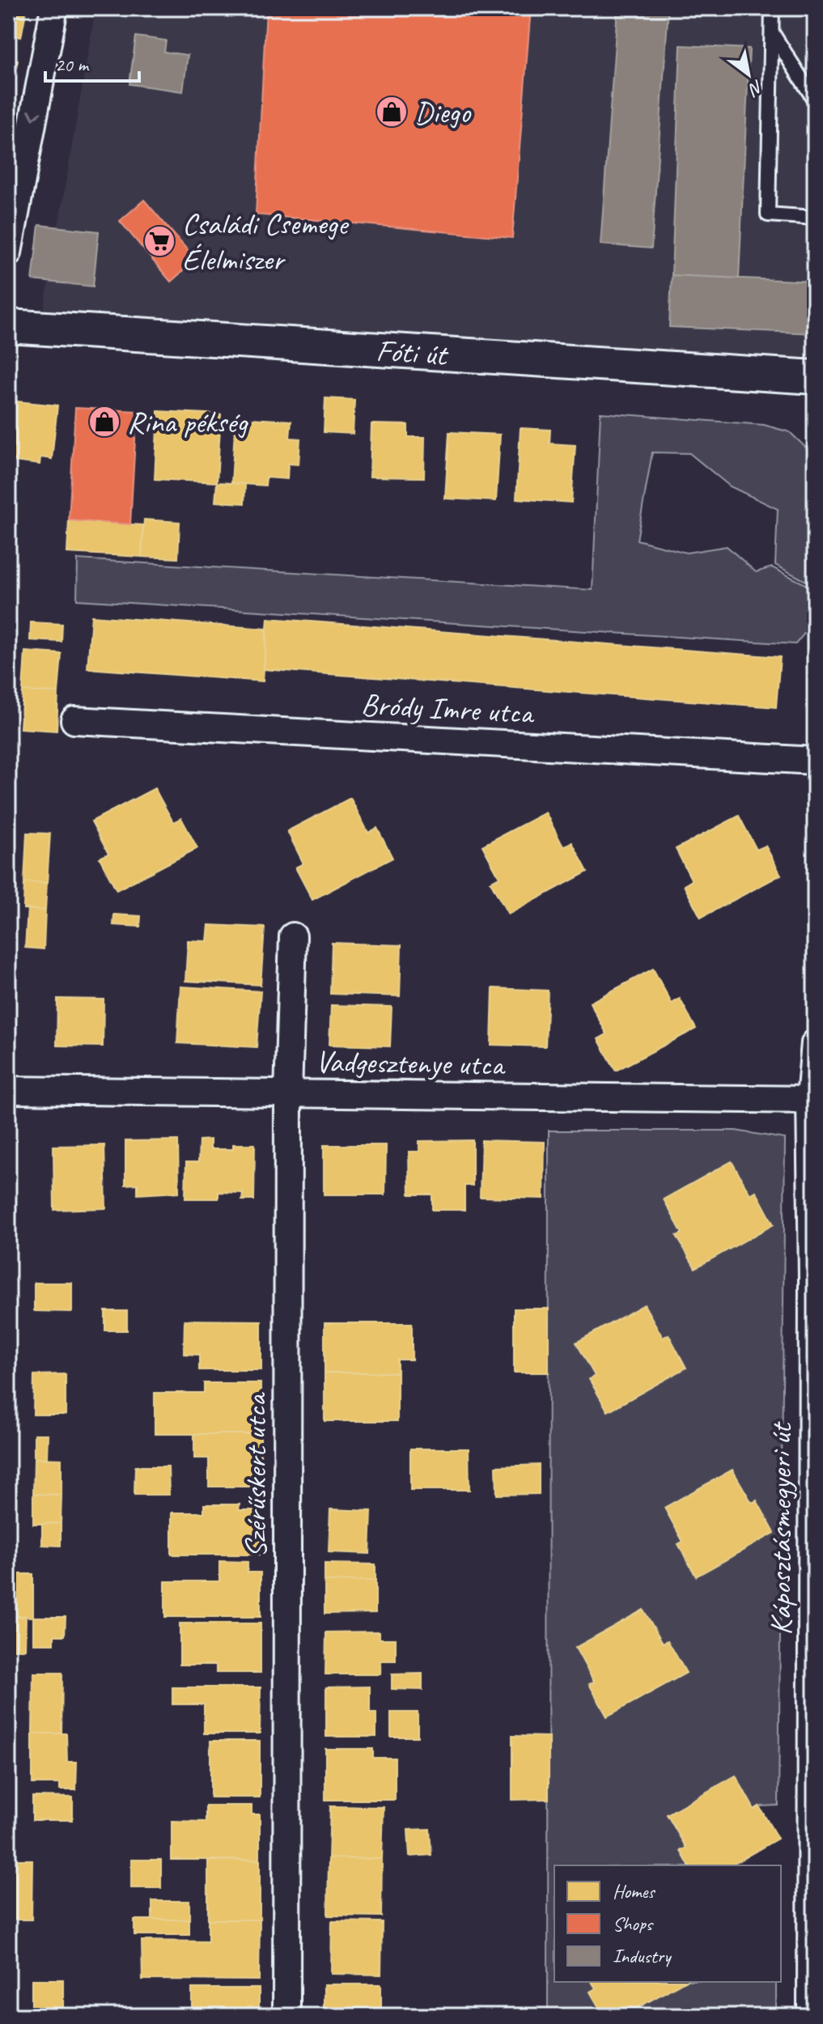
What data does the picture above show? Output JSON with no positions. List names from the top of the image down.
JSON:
{
  "streets": {
    "street": [
      "Fóti út",
      "Bródy Imre utca",
      "Vadgesztenye utca",
      "Szérűskert utca",
      "Káposztásmegyeri út"
    ]
  },
  "crossings": [
    ["Vadgesztenye utca", "Szérűskert utca"],
    ["Vadgesztenye utca", "Káposztásmegyeri út"]
  ],
  "places": {
    "shop": ["Diego", "Rina pékség"],
    "supermarket": ["Családi Csemege Élelmiszer"]
  },
  "legend": ["Homes", "Shops", "Industry"],
  "scale_bar": "20 m",
  "north": "bottom right"
}
